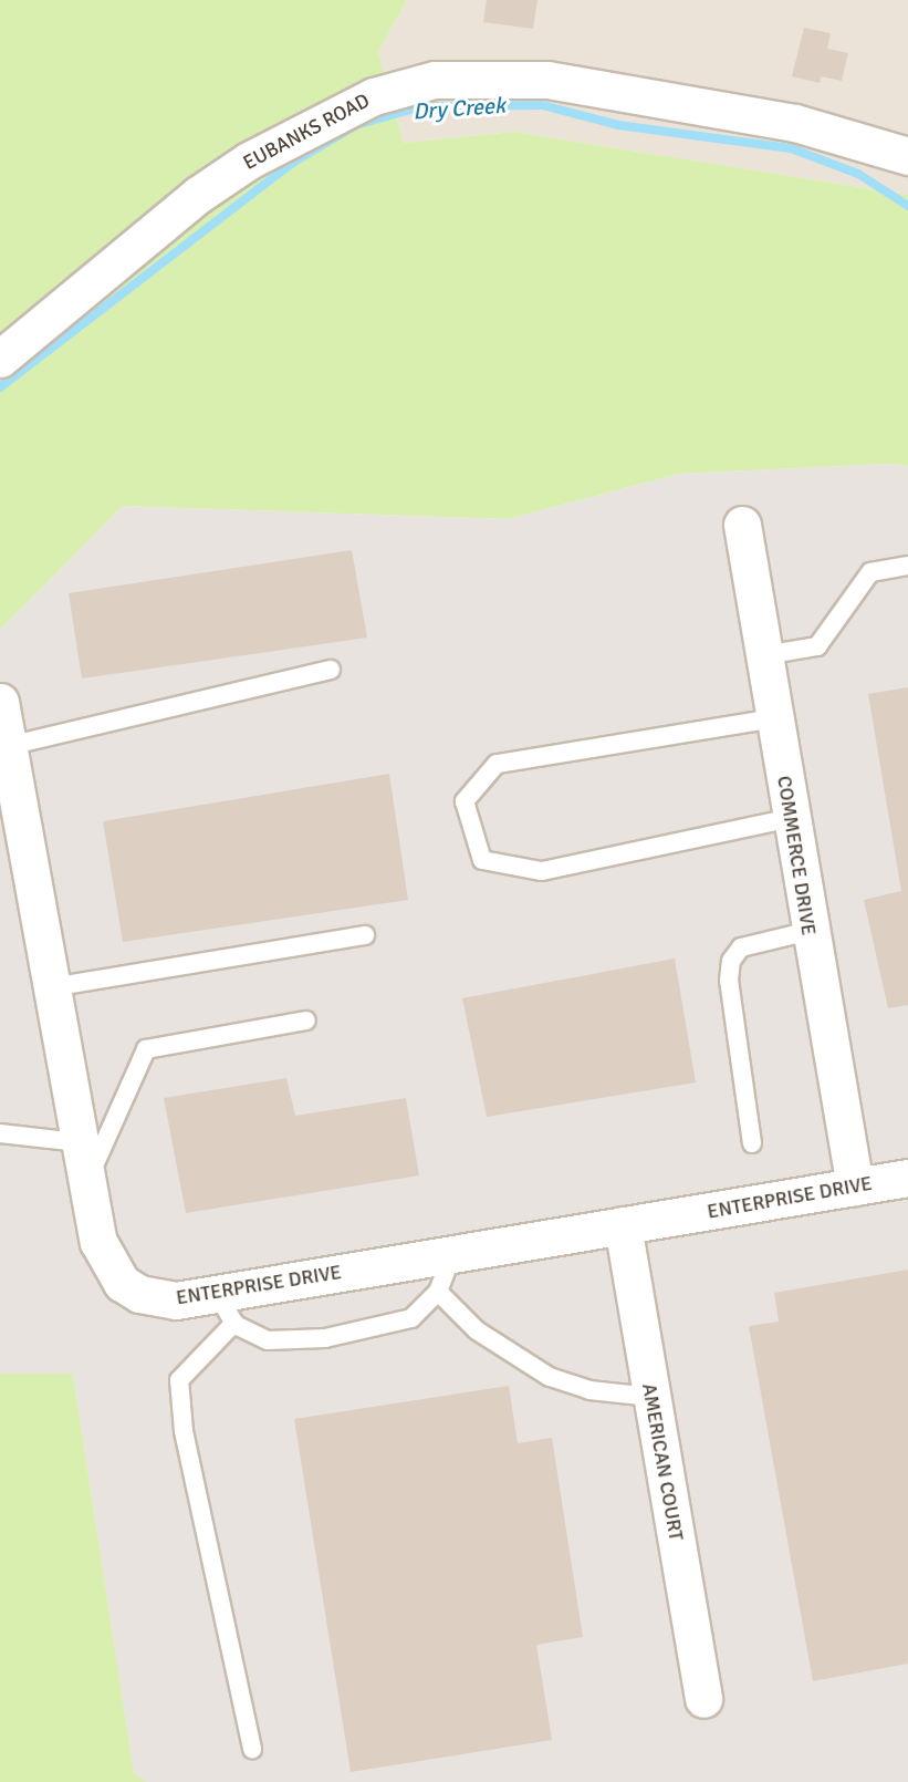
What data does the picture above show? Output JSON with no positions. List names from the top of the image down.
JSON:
{
  "streets": {
    "street": [
      "EUBANKS ROAD",
      "COMMERCE DRIVE",
      "ENTERPRISE DRIVE",
      "AMERICAN COURT"
    ]
  },
  "crossings": [
    ["COMMERCE DRIVE", "ENTERPRISE DRIVE"],
    ["ENTERPRISE DRIVE", "AMERICAN COURT"]
  ],
  "water": ["Dry Creek"]
}
